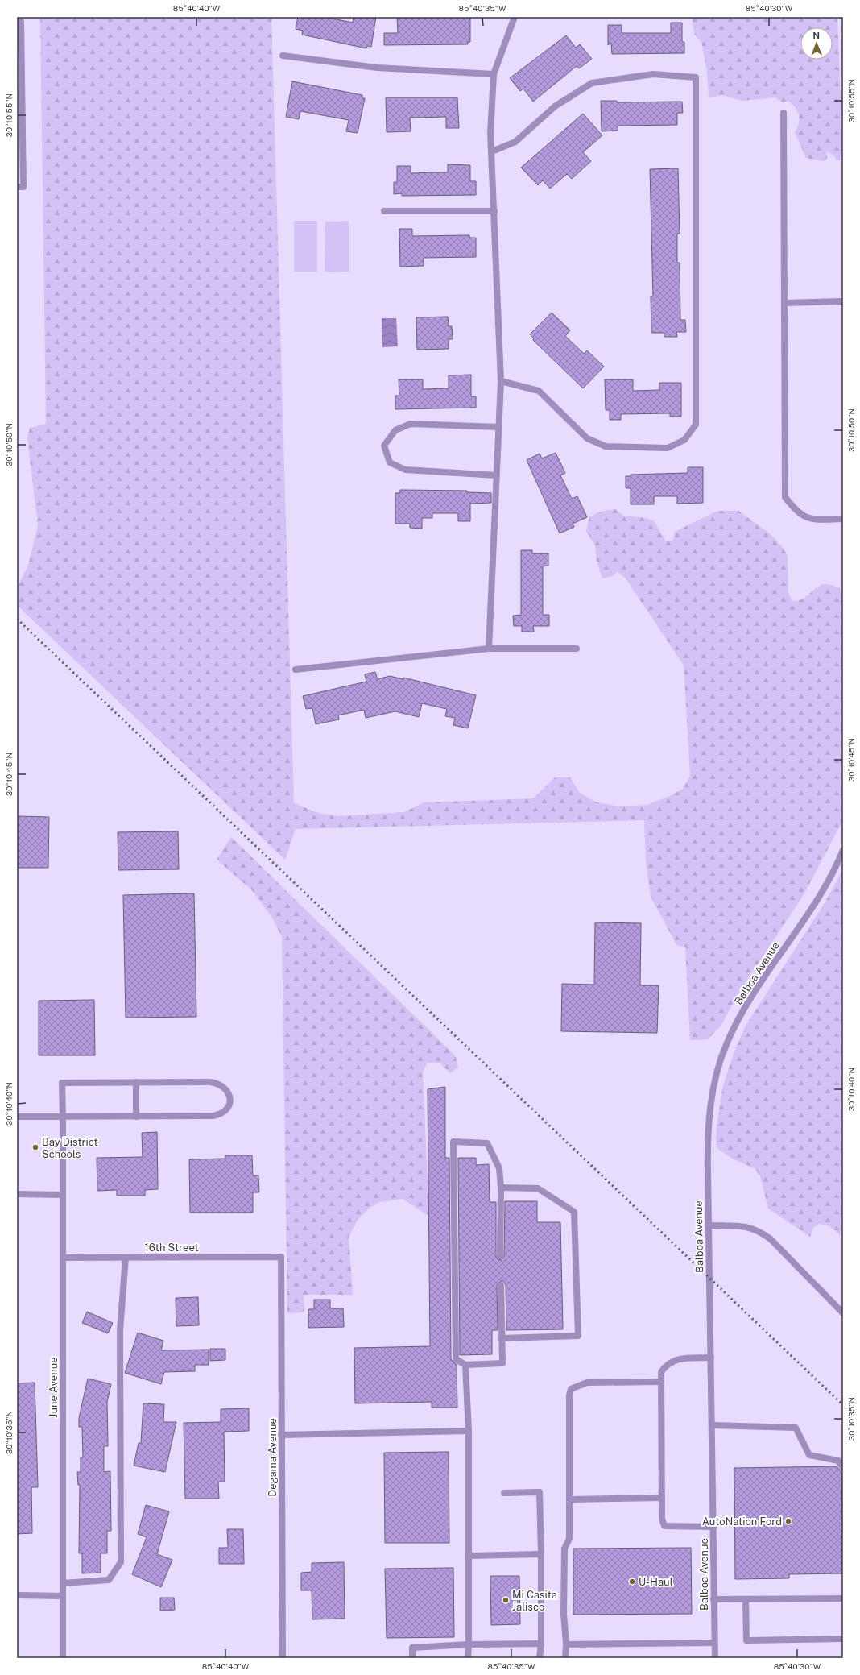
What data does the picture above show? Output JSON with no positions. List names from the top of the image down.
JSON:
{
  "streets": {
    "street": [
      "Balboa Avenue",
      "16th Street",
      "June Avenue",
      "Degama Avenue"
    ]
  },
  "crossings": [
    ["16th Street", "June Avenue"],
    ["16th Street", "Degama Avenue"]
  ],
  "places": [
    "Bay District Schools",
    "AutoNation Ford",
    "U-Haul",
    "Mi Casita Jalisco"
  ],
  "north": "top",
  "coordinates": [
    "85°40'40\"W",
    "85°40'35\"W",
    "85°40'30\"W",
    "30°10'55\"N",
    "30°10'50\"N",
    "30°10'45\"N",
    "30°10'40\"N",
    "30°10'35\"N"
  ]
}
